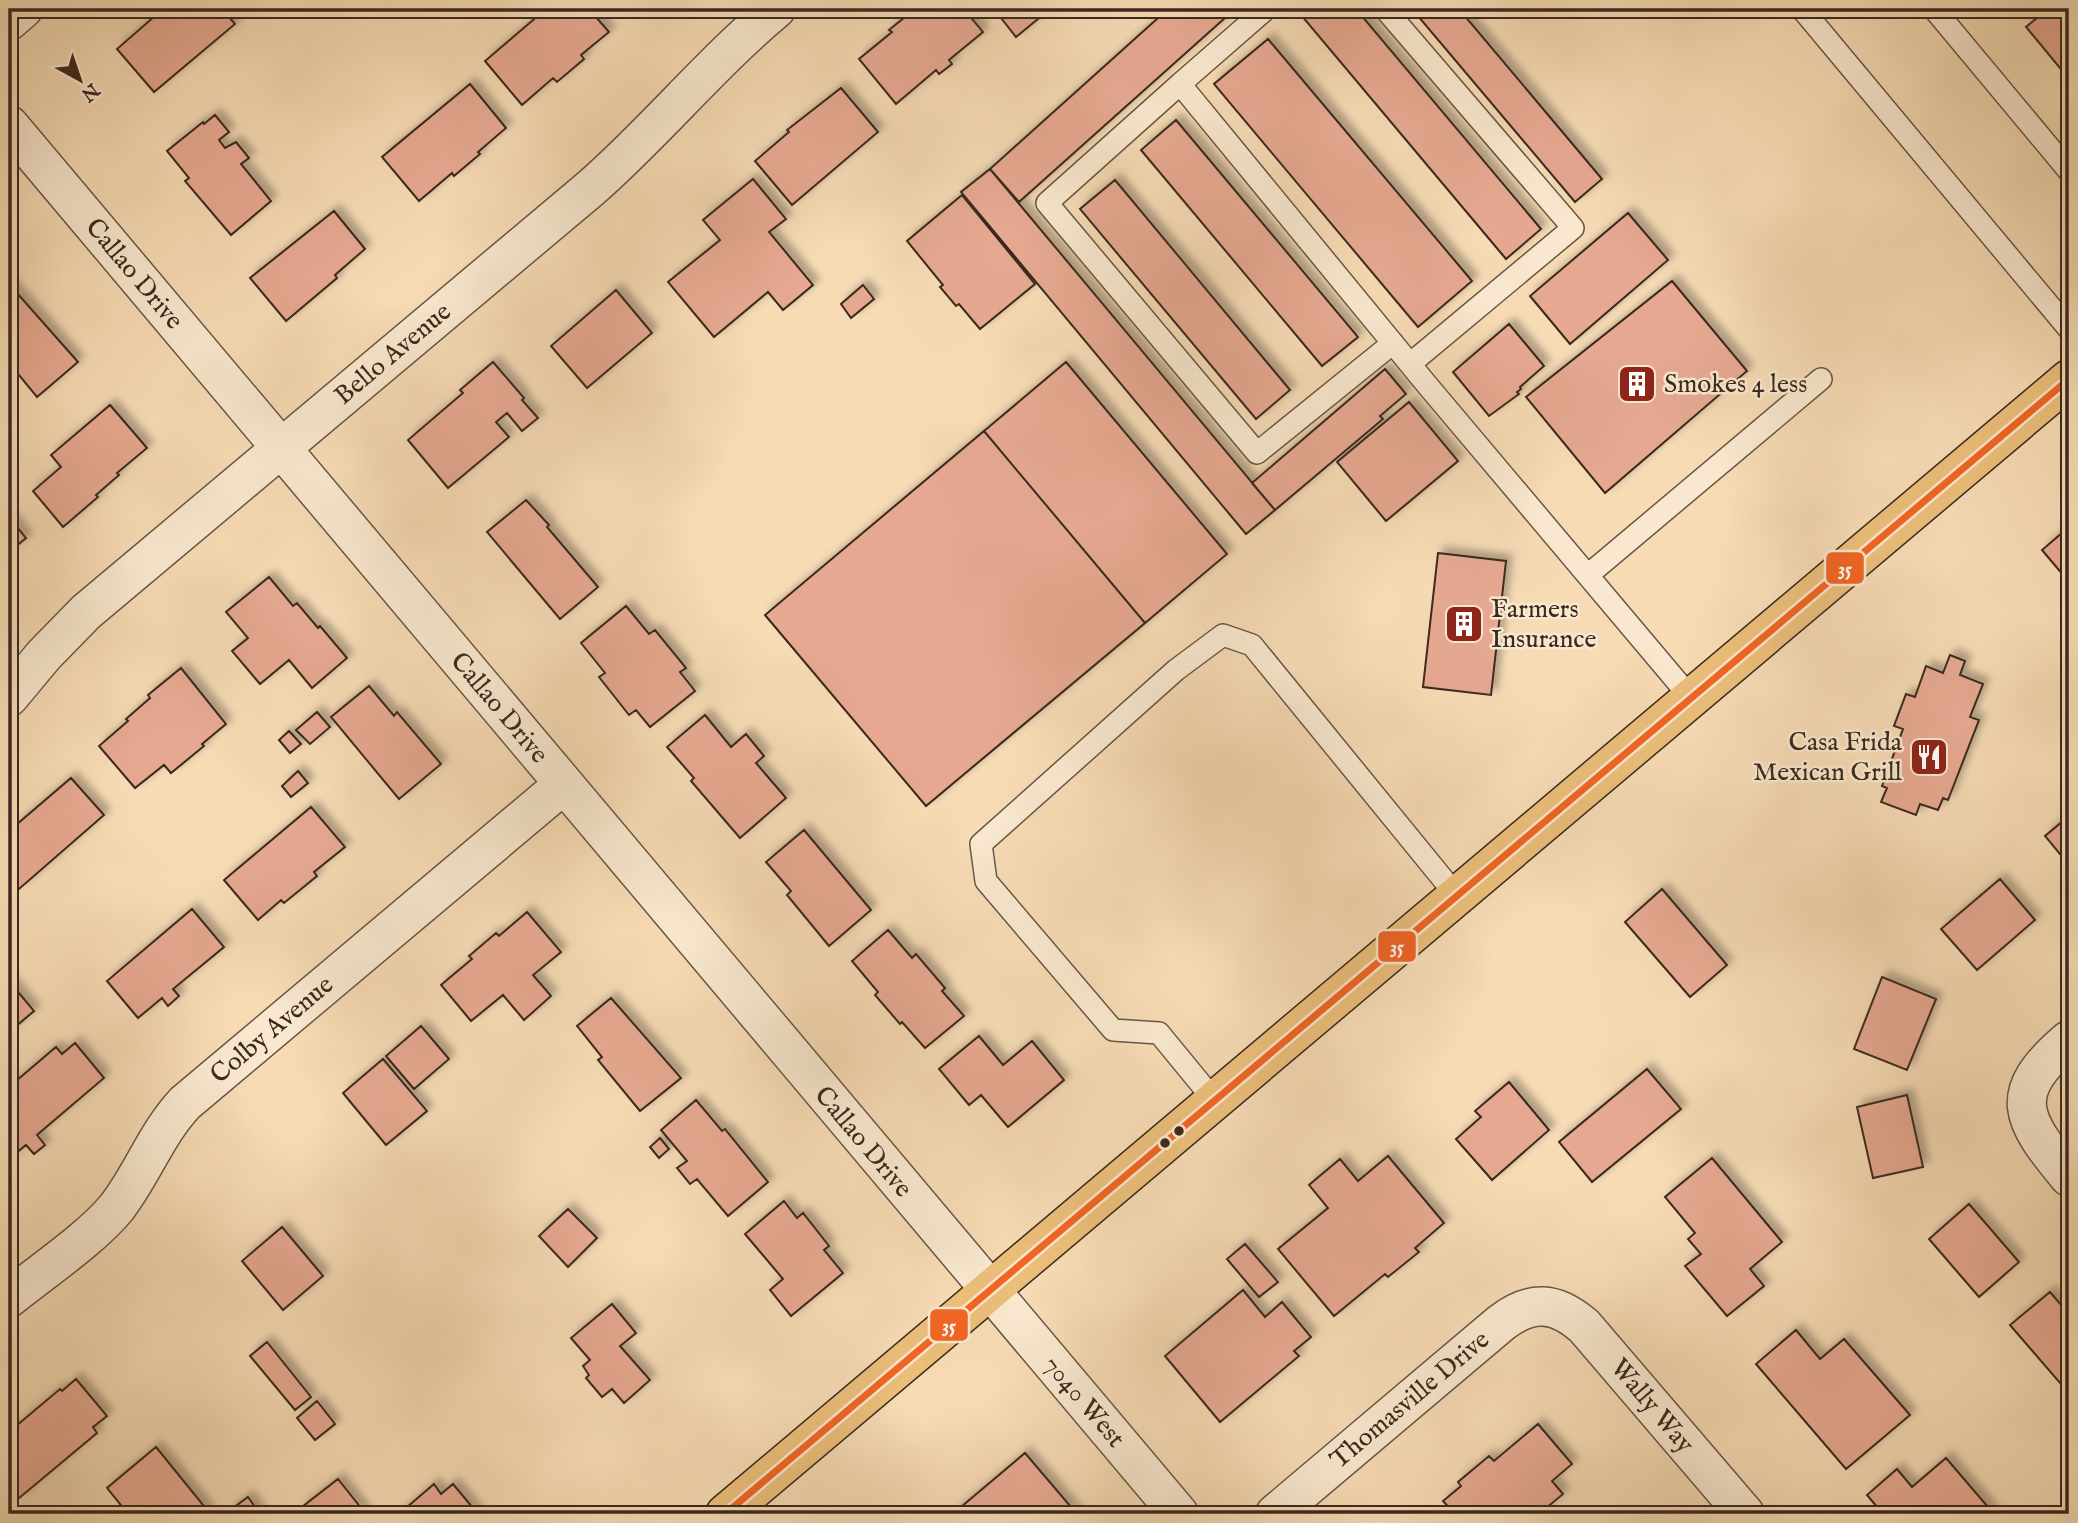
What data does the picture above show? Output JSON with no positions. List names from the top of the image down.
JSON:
{
  "streets": {
    "street": [
      "Callao Drive",
      "Bello Avenue",
      "Colby Avenue",
      "Thomasville Drive",
      "7040 West",
      "Wally Way"
    ]
  },
  "crossings": [
    ["Callao Drive", "Bello Avenue"],
    ["Callao Drive", "Colby Avenue"],
    ["Callao Drive", "7040 West"],
    ["Thomasville Drive", "Wally Way"]
  ],
  "places": {
    "building": ["Smokes 4 less", "Farmers Insurance"],
    "restaurant": ["Casa Frida Mexican Grill"]
  },
  "lines": ["transit line 35"],
  "north": "bottom right"
}
